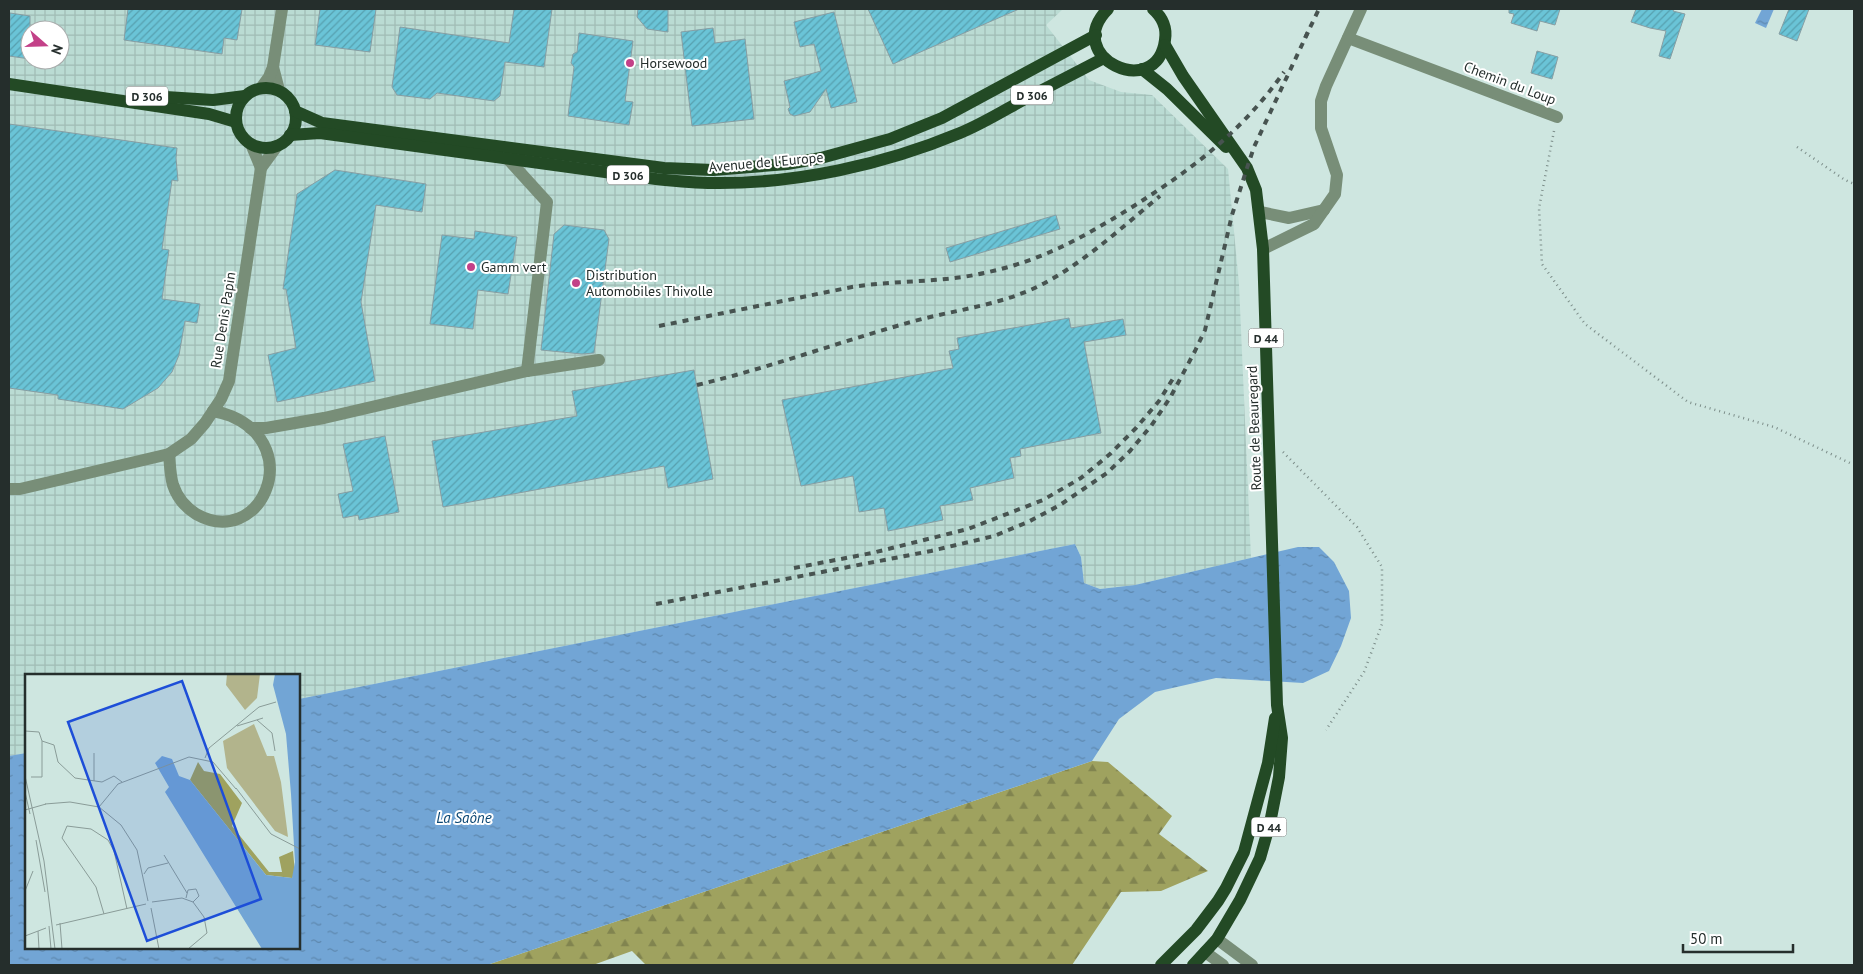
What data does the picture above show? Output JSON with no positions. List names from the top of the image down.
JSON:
{
  "streets": {
    "main road": [
      "D 306",
      "Avenue de l'Europe",
      "D 44",
      "Route de Beauregard"
    ],
    "street": ["Chemin du Loup", "Rue Denis Papin"]
  },
  "crossings": [
    ["D 306", "Avenue de l'Europe"],
    ["D 306", "Rue Denis Papin"],
    ["Avenue de l'Europe", "Rue Denis Papin"]
  ],
  "water": ["La Saône"],
  "places": ["Horsewood", "Gamm vert", "Distribution Automobiles Thivolle"],
  "scale_bar": "50 m",
  "north": "right"
}
